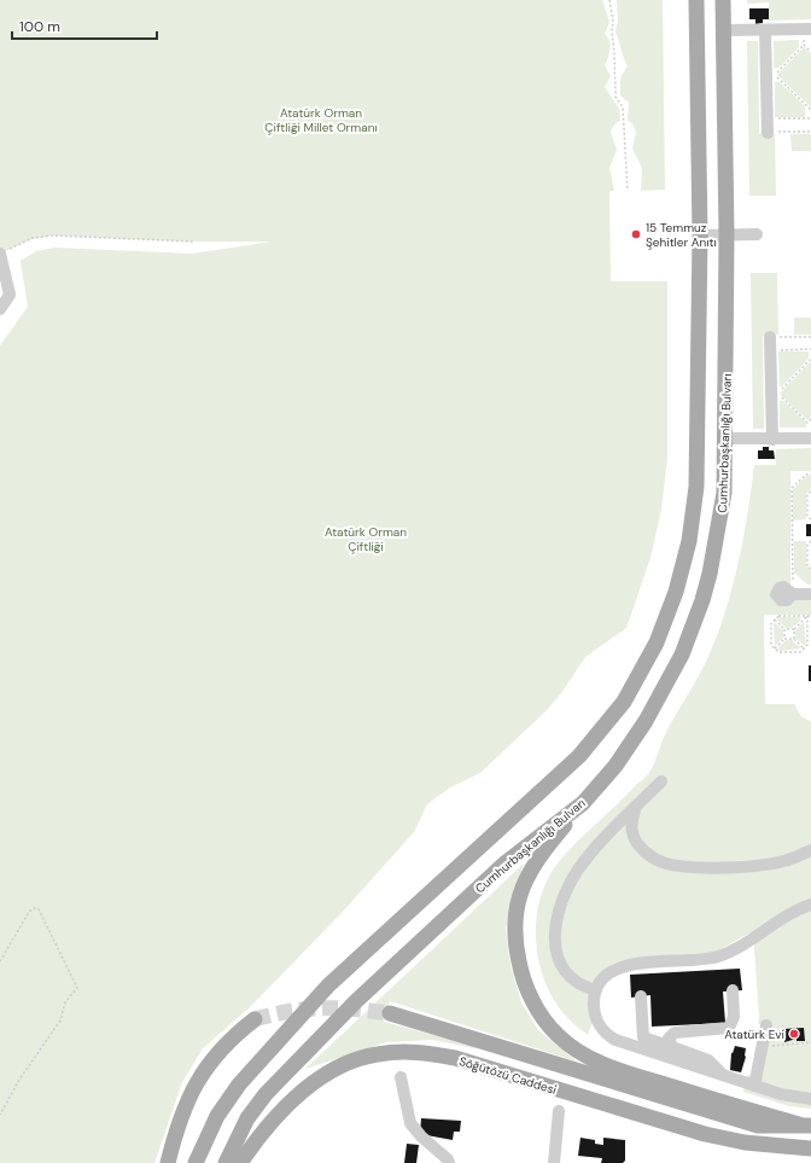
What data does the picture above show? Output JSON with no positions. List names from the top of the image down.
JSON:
{
  "streets": {
    "main road": ["Cumhurbaşkanlığı Bulvarı", "Söğütözü Caddesi"]
  },
  "parks": ["Atatürk Orman Çiftliği Millet Ormanı", "Atatürk Orman Çiftliği"],
  "places": ["15 Temmuz Şehitler Anıtı", "Atatürk Evi"],
  "scale_bar": "100 m"
}
